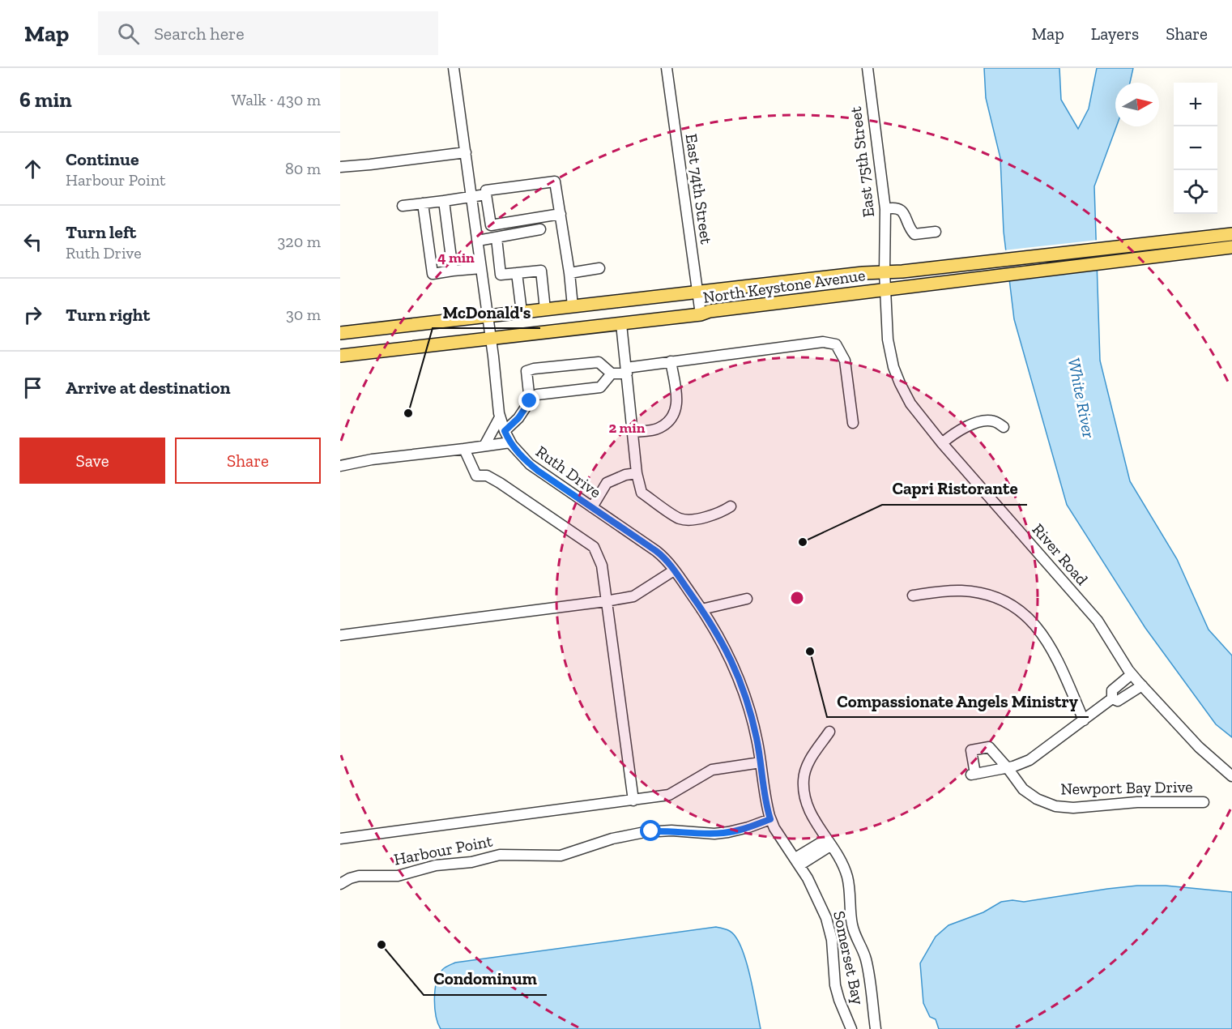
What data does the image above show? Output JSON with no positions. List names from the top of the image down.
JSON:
{
  "streets": {
    "main road": ["North Keystone Avenue"],
    "street": [
      "East 75th Street",
      "East 74th Street",
      "Ruth Drive",
      "River Road",
      "Newport Bay Drive",
      "Harbour Point",
      "Somerset Bay"
    ]
  },
  "crossings": [
    ["East 75th Street", "North Keystone Avenue"],
    ["East 75th Street", "River Road"],
    ["East 74th Street", "North Keystone Avenue"],
    ["North Keystone Avenue", "Ruth Drive"],
    ["North Keystone Avenue", "River Road"],
    ["Ruth Drive", "Harbour Point"],
    ["Ruth Drive", "Somerset Bay"],
    ["Harbour Point", "Somerset Bay"]
  ],
  "water": ["White River"],
  "places": [
    "McDonald's",
    "Capri Ristorante",
    "Compassionate Angels Ministry",
    "Condominum"
  ],
  "north": "right",
  "page": {
    "header": "Map",
    "search": "Search here",
    "nav": ["Map", "Layers", "Share"],
    "heading": ["6 min", "Walk · 430 m"],
    "map_buttons": ["+", "−"],
    "list": [
      ["Continue", "Harbour Point", "80 m"],
      ["Turn left", "Ruth Drive", "320 m"],
      ["Turn right", "30 m"],
      "Arrive at destination"
    ],
    "buttons": ["Save", "Share"]
  },
  "rings": ["4 min", "2 min"]
}
